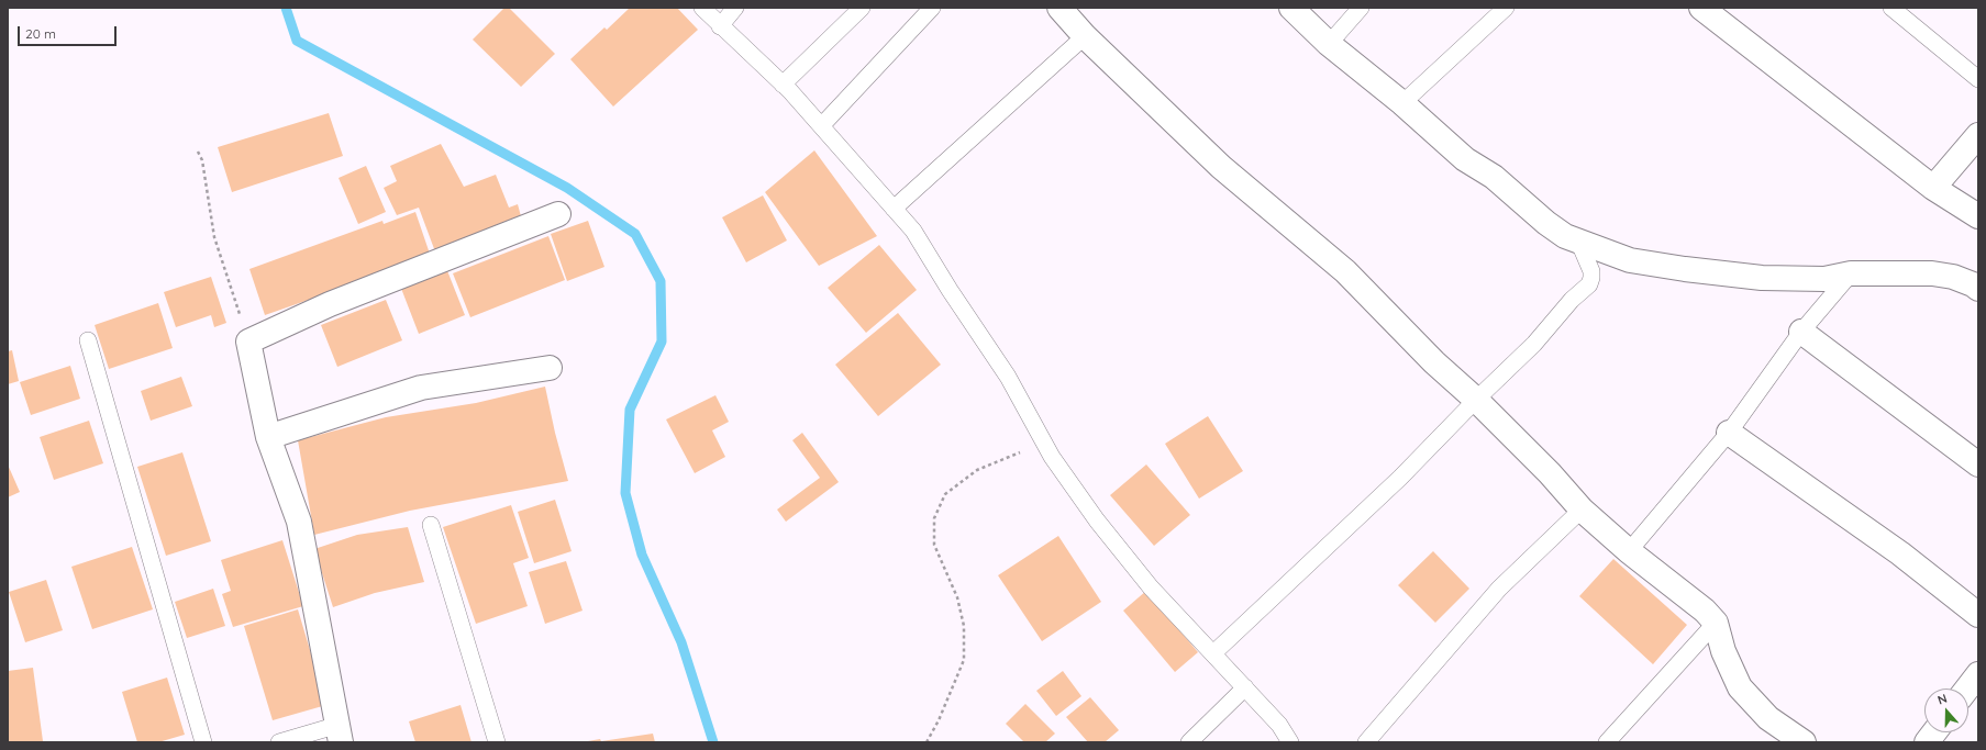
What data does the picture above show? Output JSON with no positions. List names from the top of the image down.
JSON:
{
  "scale_bar": "20 m",
  "north": "top"
}
